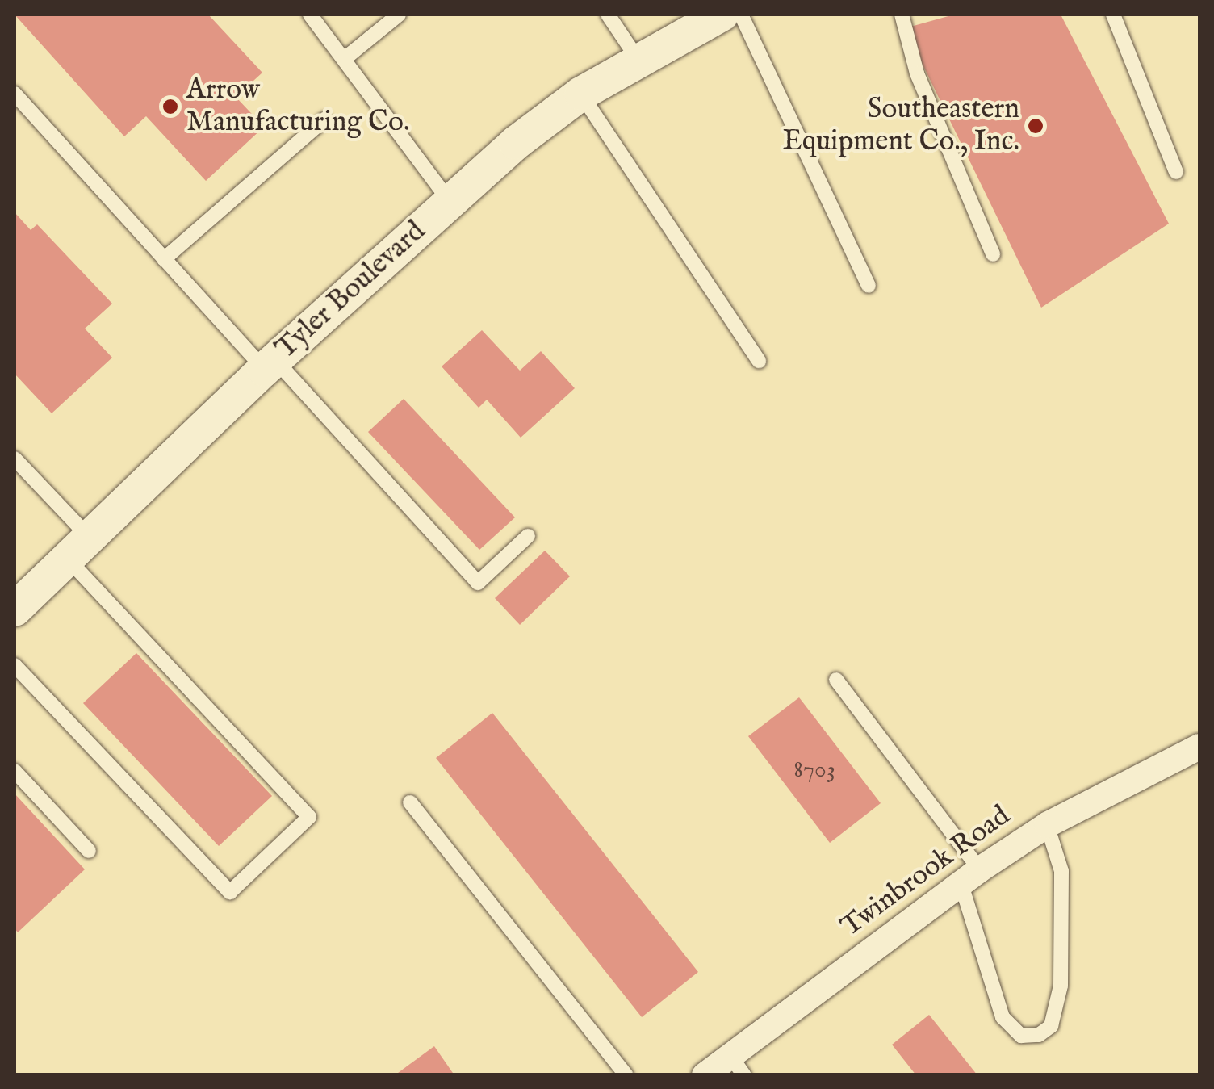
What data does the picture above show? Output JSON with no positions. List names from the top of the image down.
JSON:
{
  "streets": {
    "street": ["Tyler Boulevard", "Twinbrook Road"]
  },
  "places": ["Arrow Manufacturing Co.", "Southeastern Equipment Co., Inc."],
  "house_numbers": ["8703"]
}
